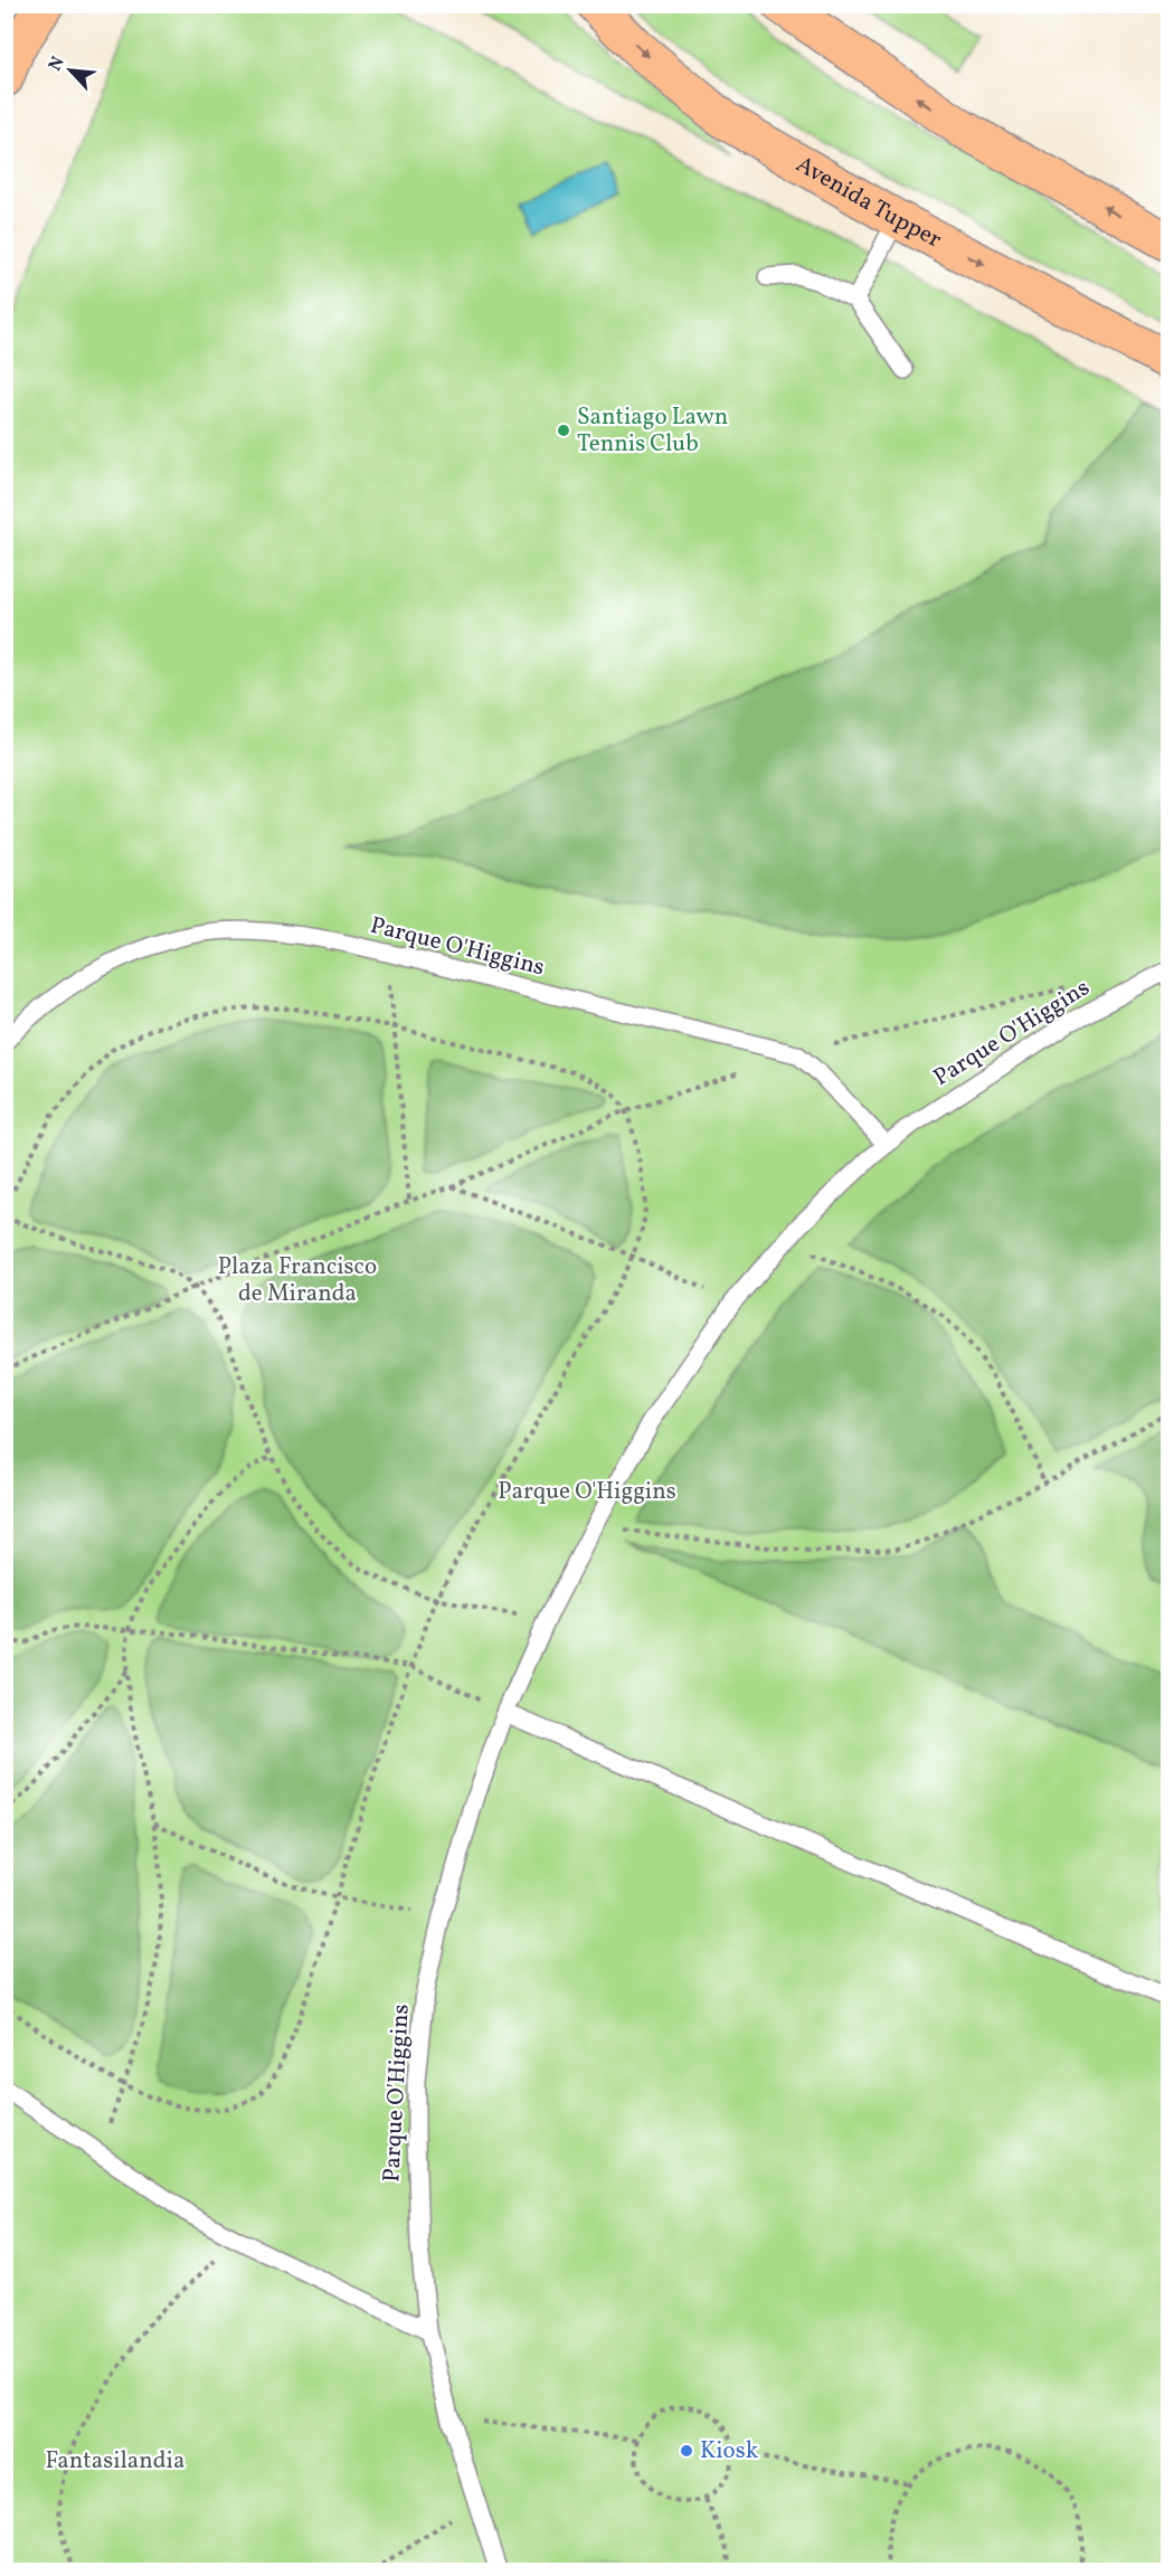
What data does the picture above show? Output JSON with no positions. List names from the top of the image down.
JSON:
{
  "streets": {
    "main road": ["Avenida Tupper"],
    "lane": ["Parque O'Higgins"]
  },
  "parks": ["Plaza Francisco de Miranda", "Parque O'Higgins", "Fantasilandia"],
  "places": ["Santiago Lawn Tennis Club", "Kiosk"],
  "north": "top left"
}
